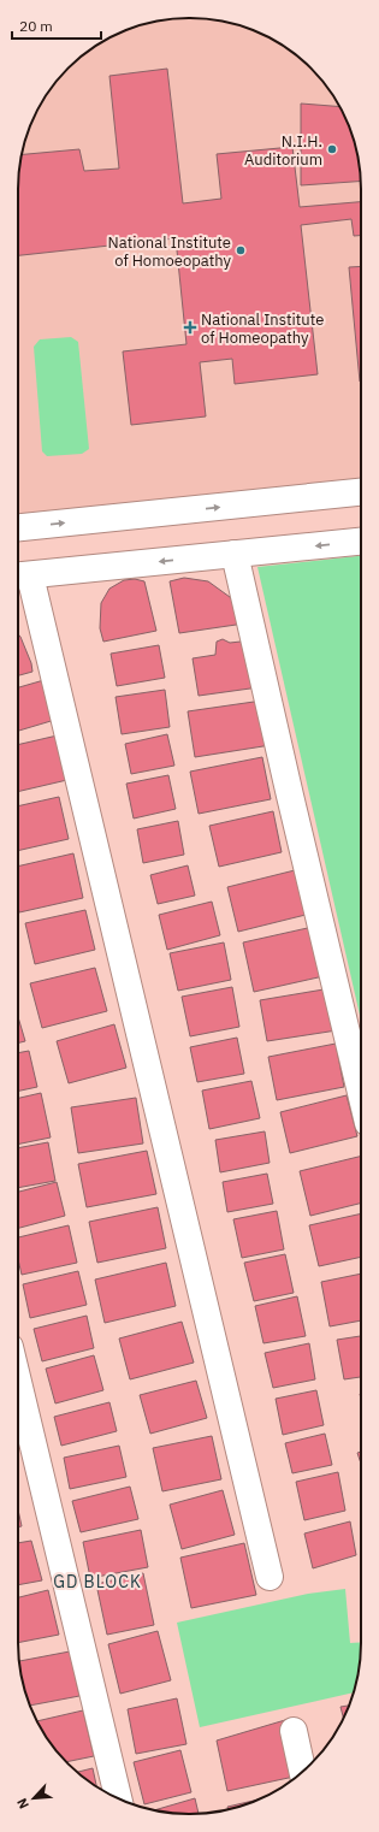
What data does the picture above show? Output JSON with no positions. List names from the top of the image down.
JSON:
{
  "districts": ["GD BLOCK"],
  "places": {
    "other": ["N.I.H. Auditorium", "National Institute of Homoeopathy"],
    "health": ["National Institute of Homeopathy"]
  },
  "scale_bar": "20 m",
  "north": "bottom left"
}
